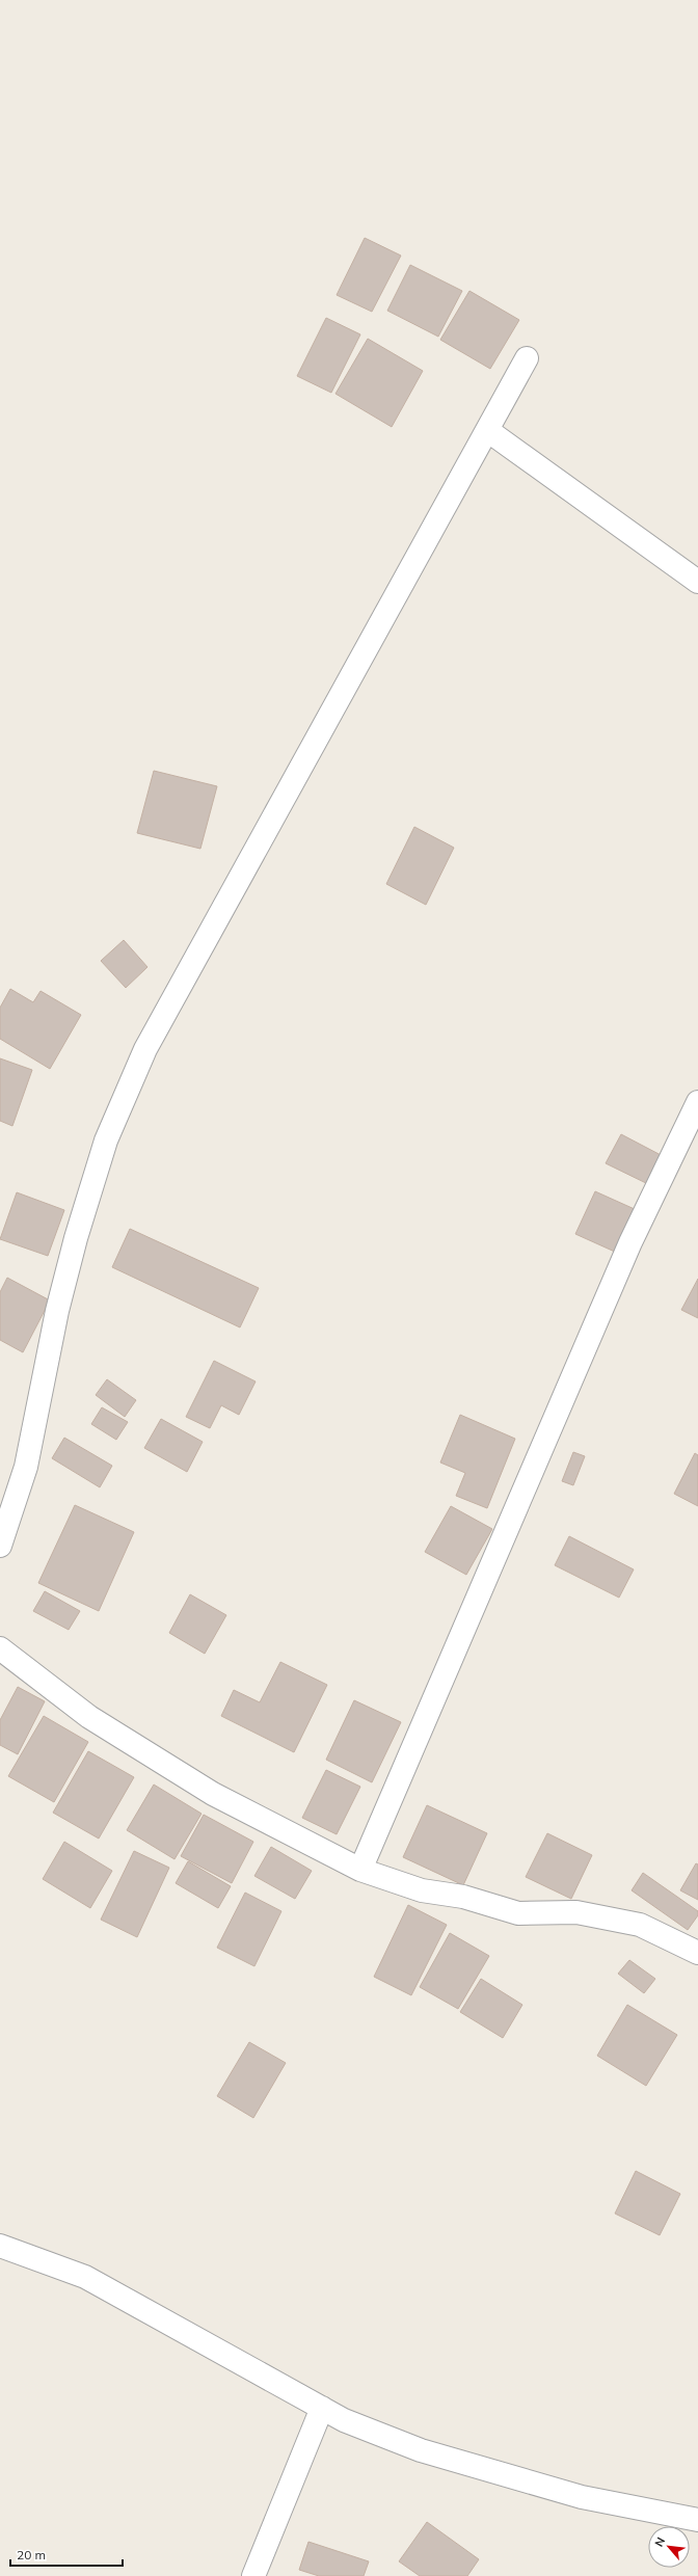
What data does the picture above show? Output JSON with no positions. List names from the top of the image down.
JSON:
{
  "scale_bar": "20 m",
  "north": "top left"
}
